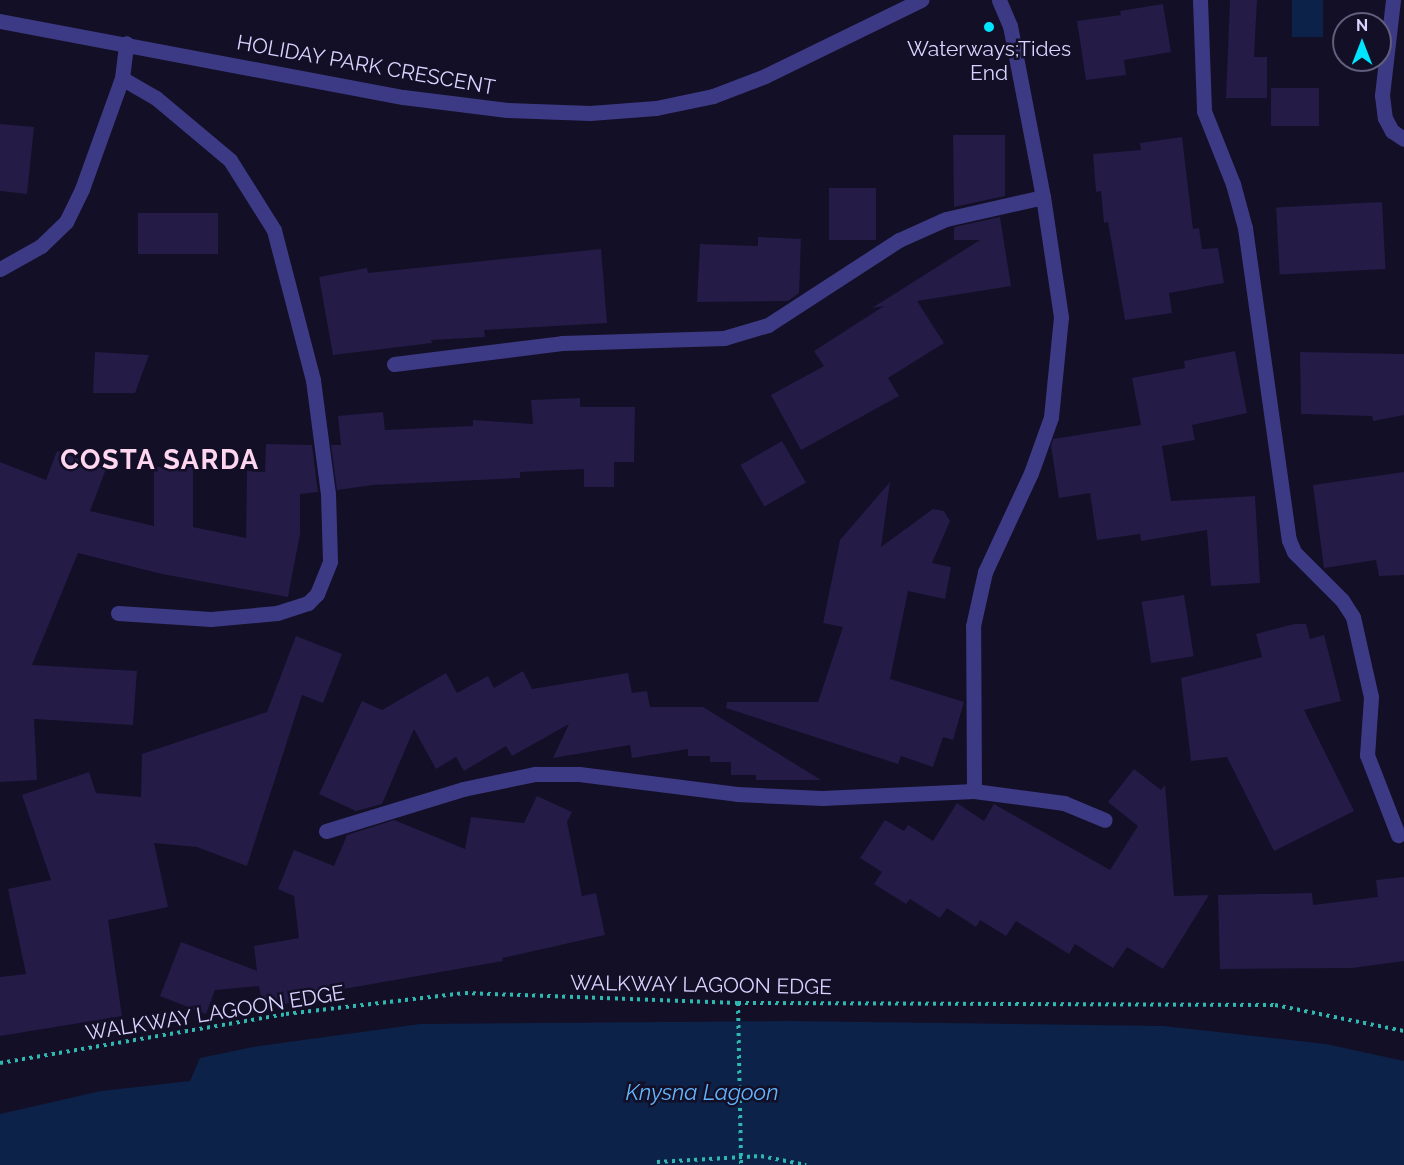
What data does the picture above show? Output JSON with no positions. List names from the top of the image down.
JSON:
{
  "streets": {
    "street": ["HOLIDAY PARK CRESCENT"],
    "path": ["WALKWAY LAGOON EDGE"]
  },
  "districts": ["COSTA SARDA"],
  "water": ["Knysna Lagoon"],
  "places": ["Waterways;Tides End"],
  "north": "top"
}
